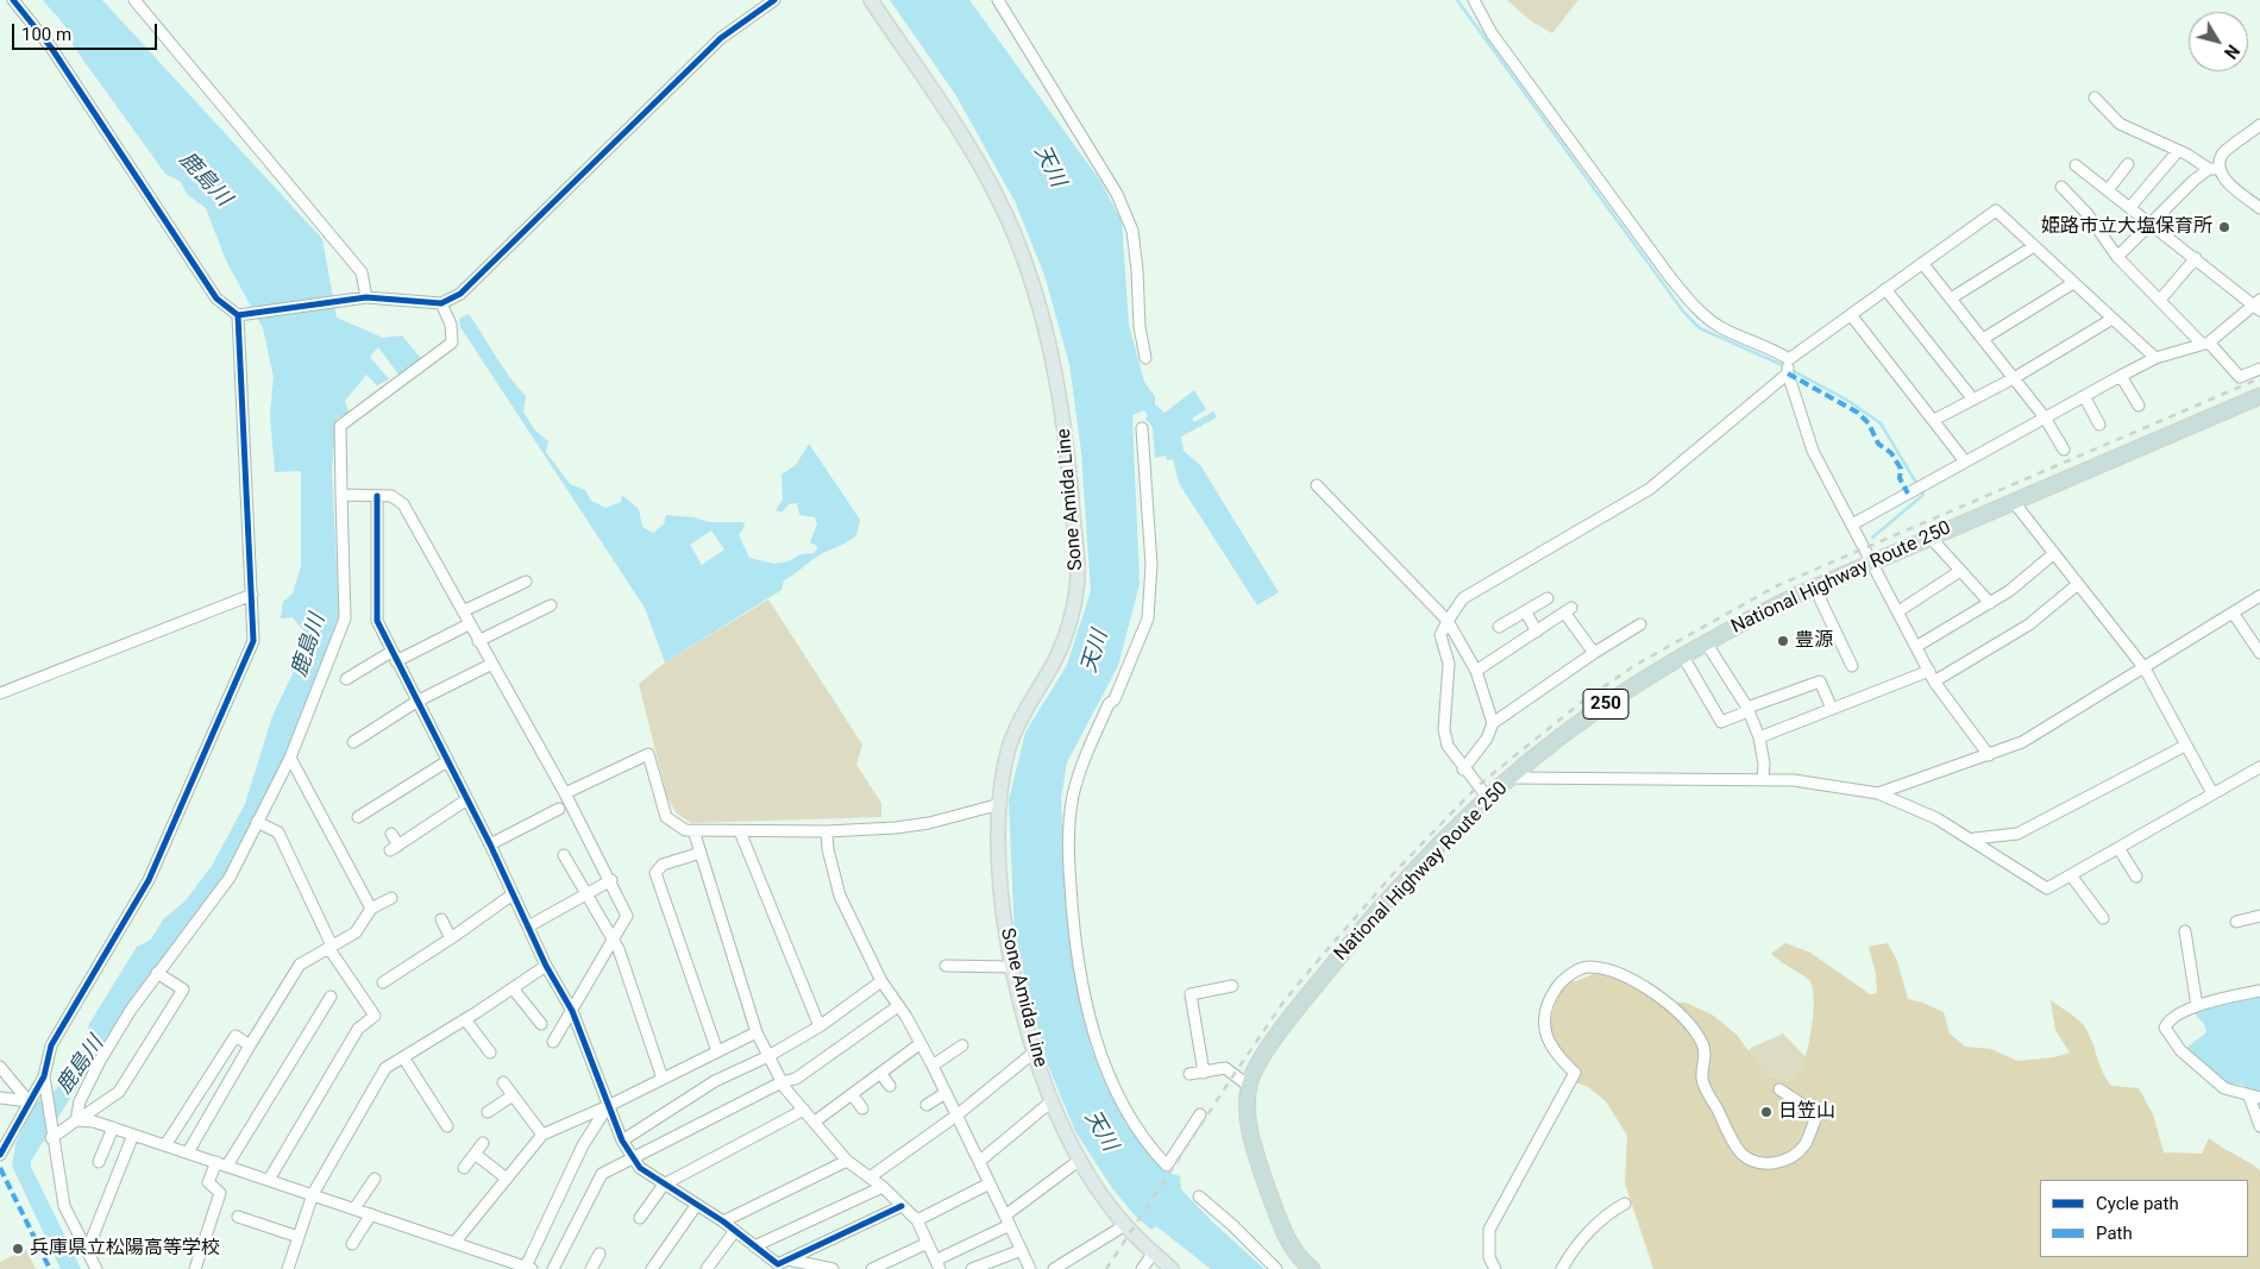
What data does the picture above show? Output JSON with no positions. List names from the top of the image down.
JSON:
{
  "streets": {
    "highway": ["National Highway Route 250", "250"],
    "main road": ["Sone Amida Line"]
  },
  "water": ["天川", "鹿島川"],
  "places": [
    "姫路市立大塩保育所",
    "豊源",
    "日笠山",
    "兵庫県立松陽高等学校"
  ],
  "legend": ["Cycle path", "Path"],
  "scale_bar": "100 m",
  "north": "bottom right"
}
